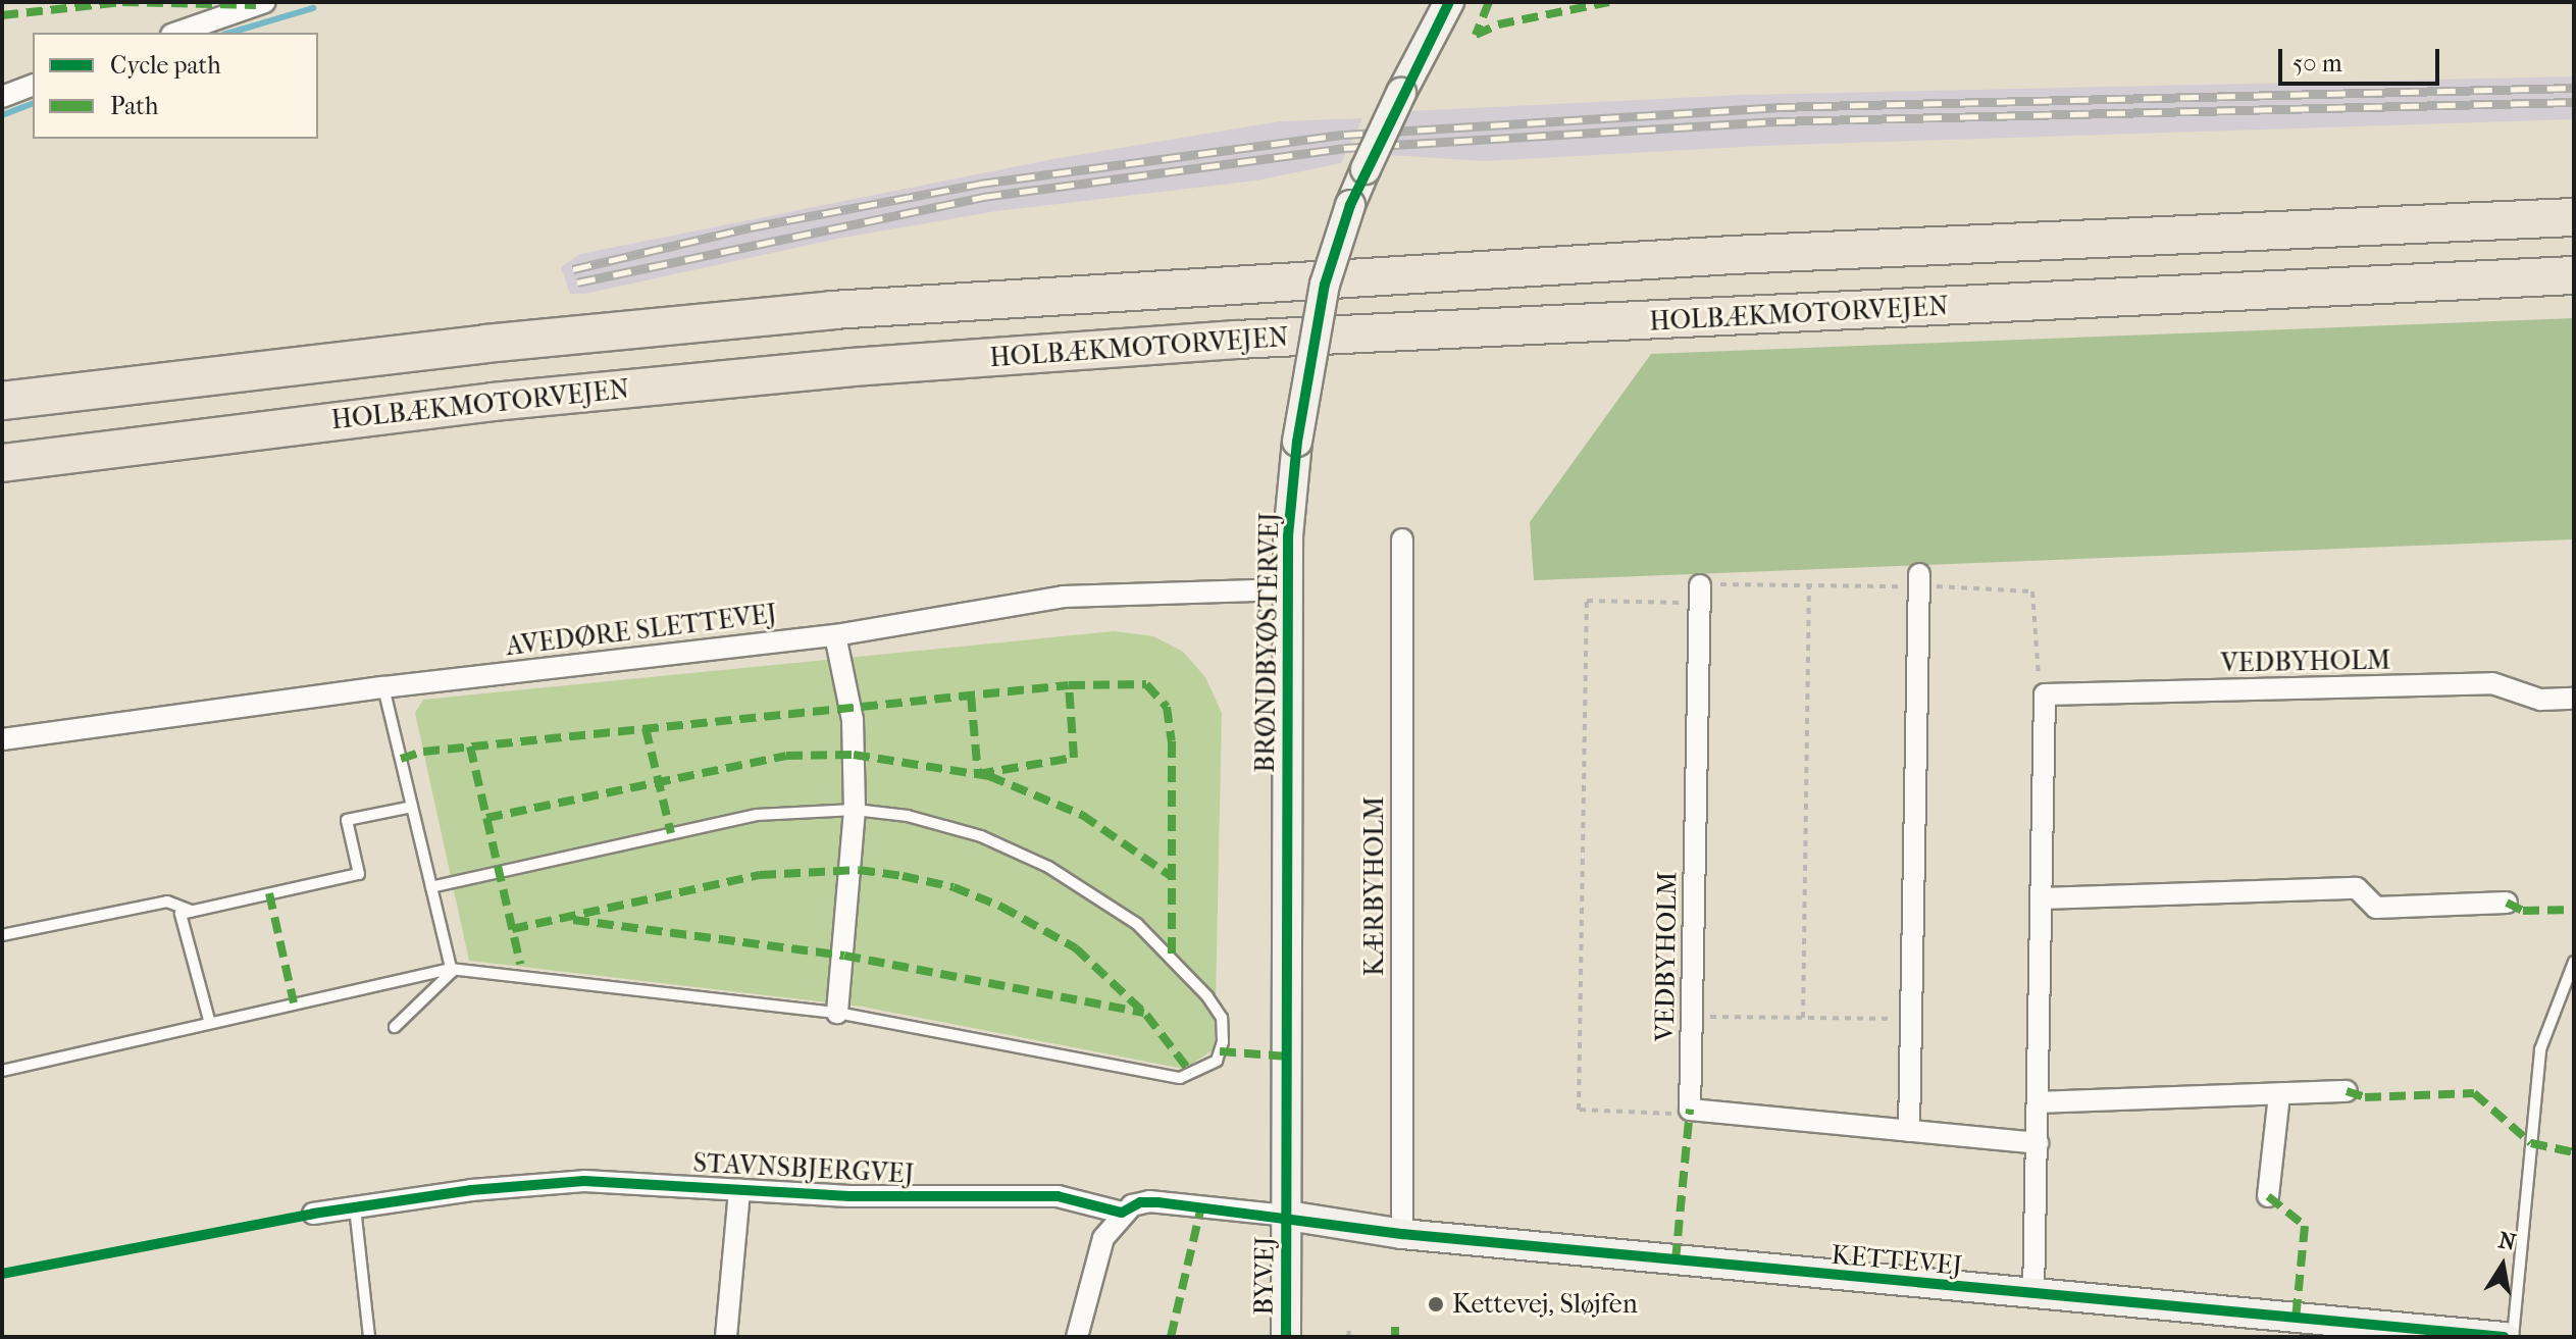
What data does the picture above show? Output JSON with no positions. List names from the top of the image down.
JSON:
{
  "streets": {
    "highway": ["HOLBÆKMOTORVEJEN"],
    "street": [
      "AVEDØRE SLETTEVEJ",
      "BRØNDBYØSTERVEJ",
      "VEDBYHOLM",
      "KÆRBYHOLM",
      "STAVNSBJERGVEJ",
      "KETTEVEJ",
      "BYVEJ"
    ]
  },
  "crossings": [
    ["AVEDØRE SLETTEVEJ", "BRØNDBYØSTERVEJ"],
    ["BRØNDBYØSTERVEJ", "STAVNSBJERGVEJ"],
    ["BRØNDBYØSTERVEJ", "KETTEVEJ"],
    ["BRØNDBYØSTERVEJ", "BYVEJ"],
    ["VEDBYHOLM", "KETTEVEJ"],
    ["KÆRBYHOLM", "KETTEVEJ"],
    ["STAVNSBJERGVEJ", "KETTEVEJ"],
    ["STAVNSBJERGVEJ", "BYVEJ"],
    ["KETTEVEJ", "BYVEJ"]
  ],
  "places": ["Kettevej, Sløjfen"],
  "legend": ["Cycle path", "Path"],
  "scale_bar": "50 m",
  "north": "top"
}
